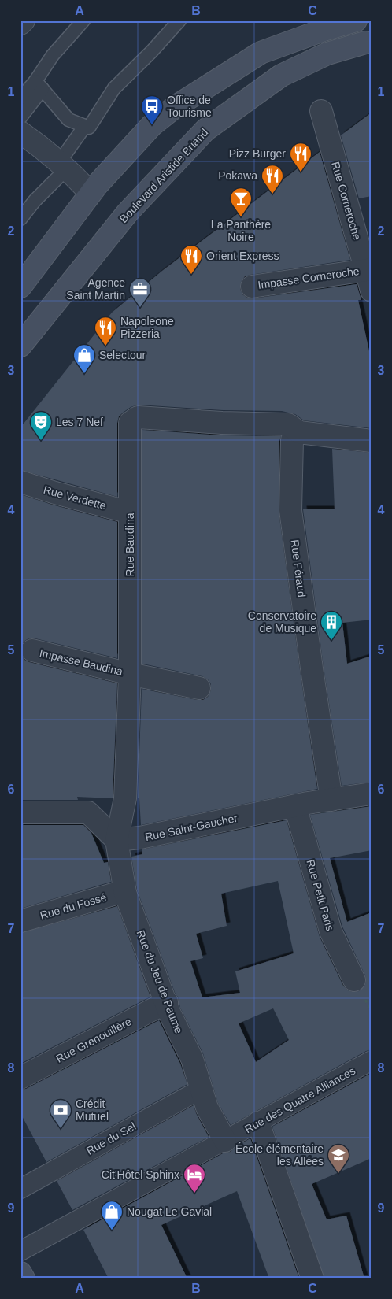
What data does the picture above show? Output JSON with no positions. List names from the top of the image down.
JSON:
{
  "streets": {
    "main road": ["Boulevard Aristide Briand"],
    "street": [
      "Rue Corneroche",
      "Impasse Corneroche",
      "Rue Verdette",
      "Rue Baudina",
      "Rue Féraud",
      "Impasse Baudina",
      "Rue Saint-Gaucher",
      "Rue Petit Paris",
      "Rue du Fossé",
      "Rue du Jeu de Paume",
      "Rue Grenouillère",
      "Rue des Quatre Alliances",
      "Rue du Sel"
    ]
  },
  "crossings": [
    ["Rue Corneroche", "Impasse Corneroche"],
    ["Rue Verdette", "Rue Baudina"],
    ["Rue Baudina", "Rue Féraud"],
    ["Rue Baudina", "Impasse Baudina"],
    ["Rue Baudina", "Rue Saint-Gaucher"],
    ["Rue Baudina", "Rue du Jeu de Paume"],
    ["Rue Féraud", "Rue Saint-Gaucher"],
    ["Rue Saint-Gaucher", "Rue Petit Paris"],
    ["Rue Saint-Gaucher", "Rue du Jeu de Paume"],
    ["Rue du Fossé", "Rue du Jeu de Paume"],
    ["Rue du Jeu de Paume", "Rue Grenouillère"],
    ["Rue du Jeu de Paume", "Rue des Quatre Alliances"],
    ["Rue du Jeu de Paume", "Rue du Sel"]
  ],
  "places": {
    "bus stop": ["Office de Tourisme"],
    "restaurant": [
      "Pizz Burger",
      "Pokawa",
      "Orient Express",
      "Napoleone Pizzeria"
    ],
    "bar": ["La Panthère Noire"],
    "office": ["Agence Saint Martin"],
    "shop": ["Selectour", "Nougat Le Gavial"],
    "theatre": ["Les 7 Nef"],
    "building": ["Conservatoire de Musique"],
    "bank": ["Crédit Mutuel"],
    "school or university": ["École élémentaire les Allées"],
    "hotel": ["Cit'Hôtel Sphinx"]
  },
  "grid": {
    "columns": ["A", "B", "C"],
    "rows": [
      "1",
      "2",
      "3",
      "4",
      "5",
      "6",
      "7",
      "8",
      "9"
    ]
  }
}
